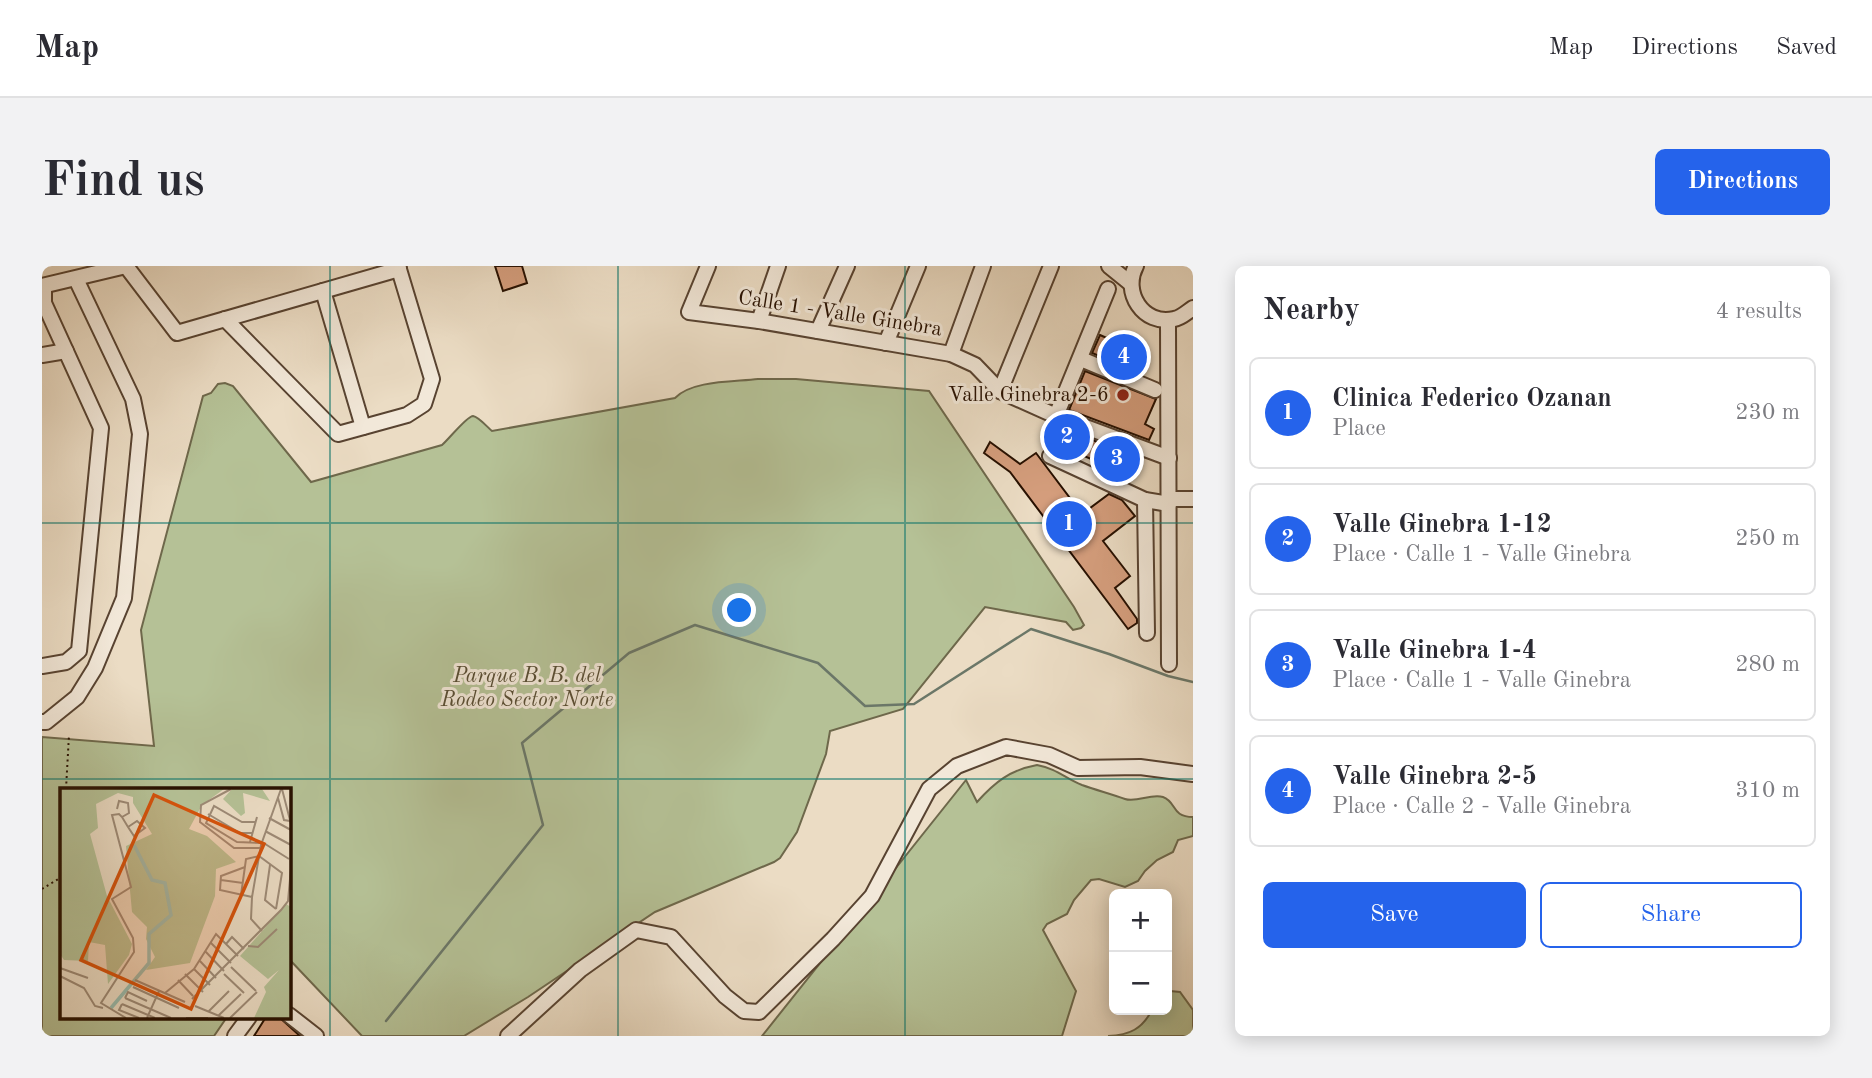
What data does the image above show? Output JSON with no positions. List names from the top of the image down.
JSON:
{
  "streets": {
    "street": ["Calle 1 - Valle Ginebra"]
  },
  "parks": ["Parque B. B. del Rodeo Sector Norte"],
  "places": ["Valle Ginebra 2-6"],
  "page": {
    "header": "Map",
    "nav": ["Map", "Directions", "Saved"],
    "buttons": [
      "Directions",
      ["Save", "Share"]
    ],
    "title": "Find us",
    "heading": ["Nearby", "4 results"],
    "pins": [
      "4",
      "2",
      "3",
      "1"
    ],
    "list": [
      {
        "mark": "1",
        "name": "Clinica Federico Ozanan",
        "note": "Place",
        "value": "230 m"
      },
      {
        "mark": "2",
        "name": "Valle Ginebra 1-12",
        "note": "Place · Calle 1 - Valle Ginebra",
        "value": "250 m"
      },
      {
        "mark": "3",
        "name": "Valle Ginebra 1-4",
        "note": "Place · Calle 1 - Valle Ginebra",
        "value": "280 m"
      },
      {
        "mark": "4",
        "name": "Valle Ginebra 2-5",
        "note": "Place · Calle 2 - Valle Ginebra",
        "value": "310 m"
      }
    ],
    "map_buttons": ["+", "−"]
  }
}
